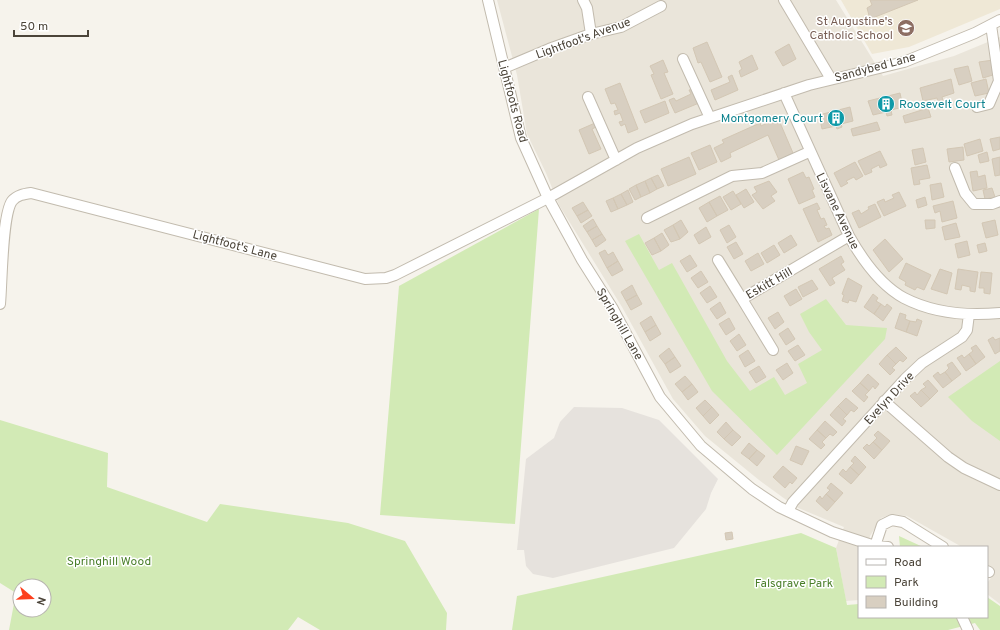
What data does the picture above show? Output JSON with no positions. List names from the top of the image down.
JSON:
{
  "streets": {
    "street": [
      "Lightfoot's Avenue",
      "Sandybed Lane",
      "Lightfoots Road",
      "Lisvane Avenue",
      "Lightfoot's Lane",
      "Eskitt Hill",
      "Springhill Lane",
      "Evelyn Drive"
    ]
  },
  "crossings": [
    ["Lightfoot's Avenue", "Lightfoots Road"],
    ["Sandybed Lane", "Lisvane Avenue"],
    ["Lightfoots Road", "Lightfoot's Lane"],
    ["Lightfoots Road", "Springhill Lane"],
    ["Lisvane Avenue", "Eskitt Hill"],
    ["Lisvane Avenue", "Evelyn Drive"],
    ["Lightfoot's Lane", "Springhill Lane"],
    ["Springhill Lane", "Evelyn Drive"]
  ],
  "parks": ["Springhill Wood", "Falsgrave Park"],
  "places": {
    "school or university": ["St Augustine's Catholic School"],
    "building": ["Roosevelt Court", "Montgomery Court"]
  },
  "legend": ["Road", "Park", "Building"],
  "scale_bar": "50 m",
  "north": "right"
}
